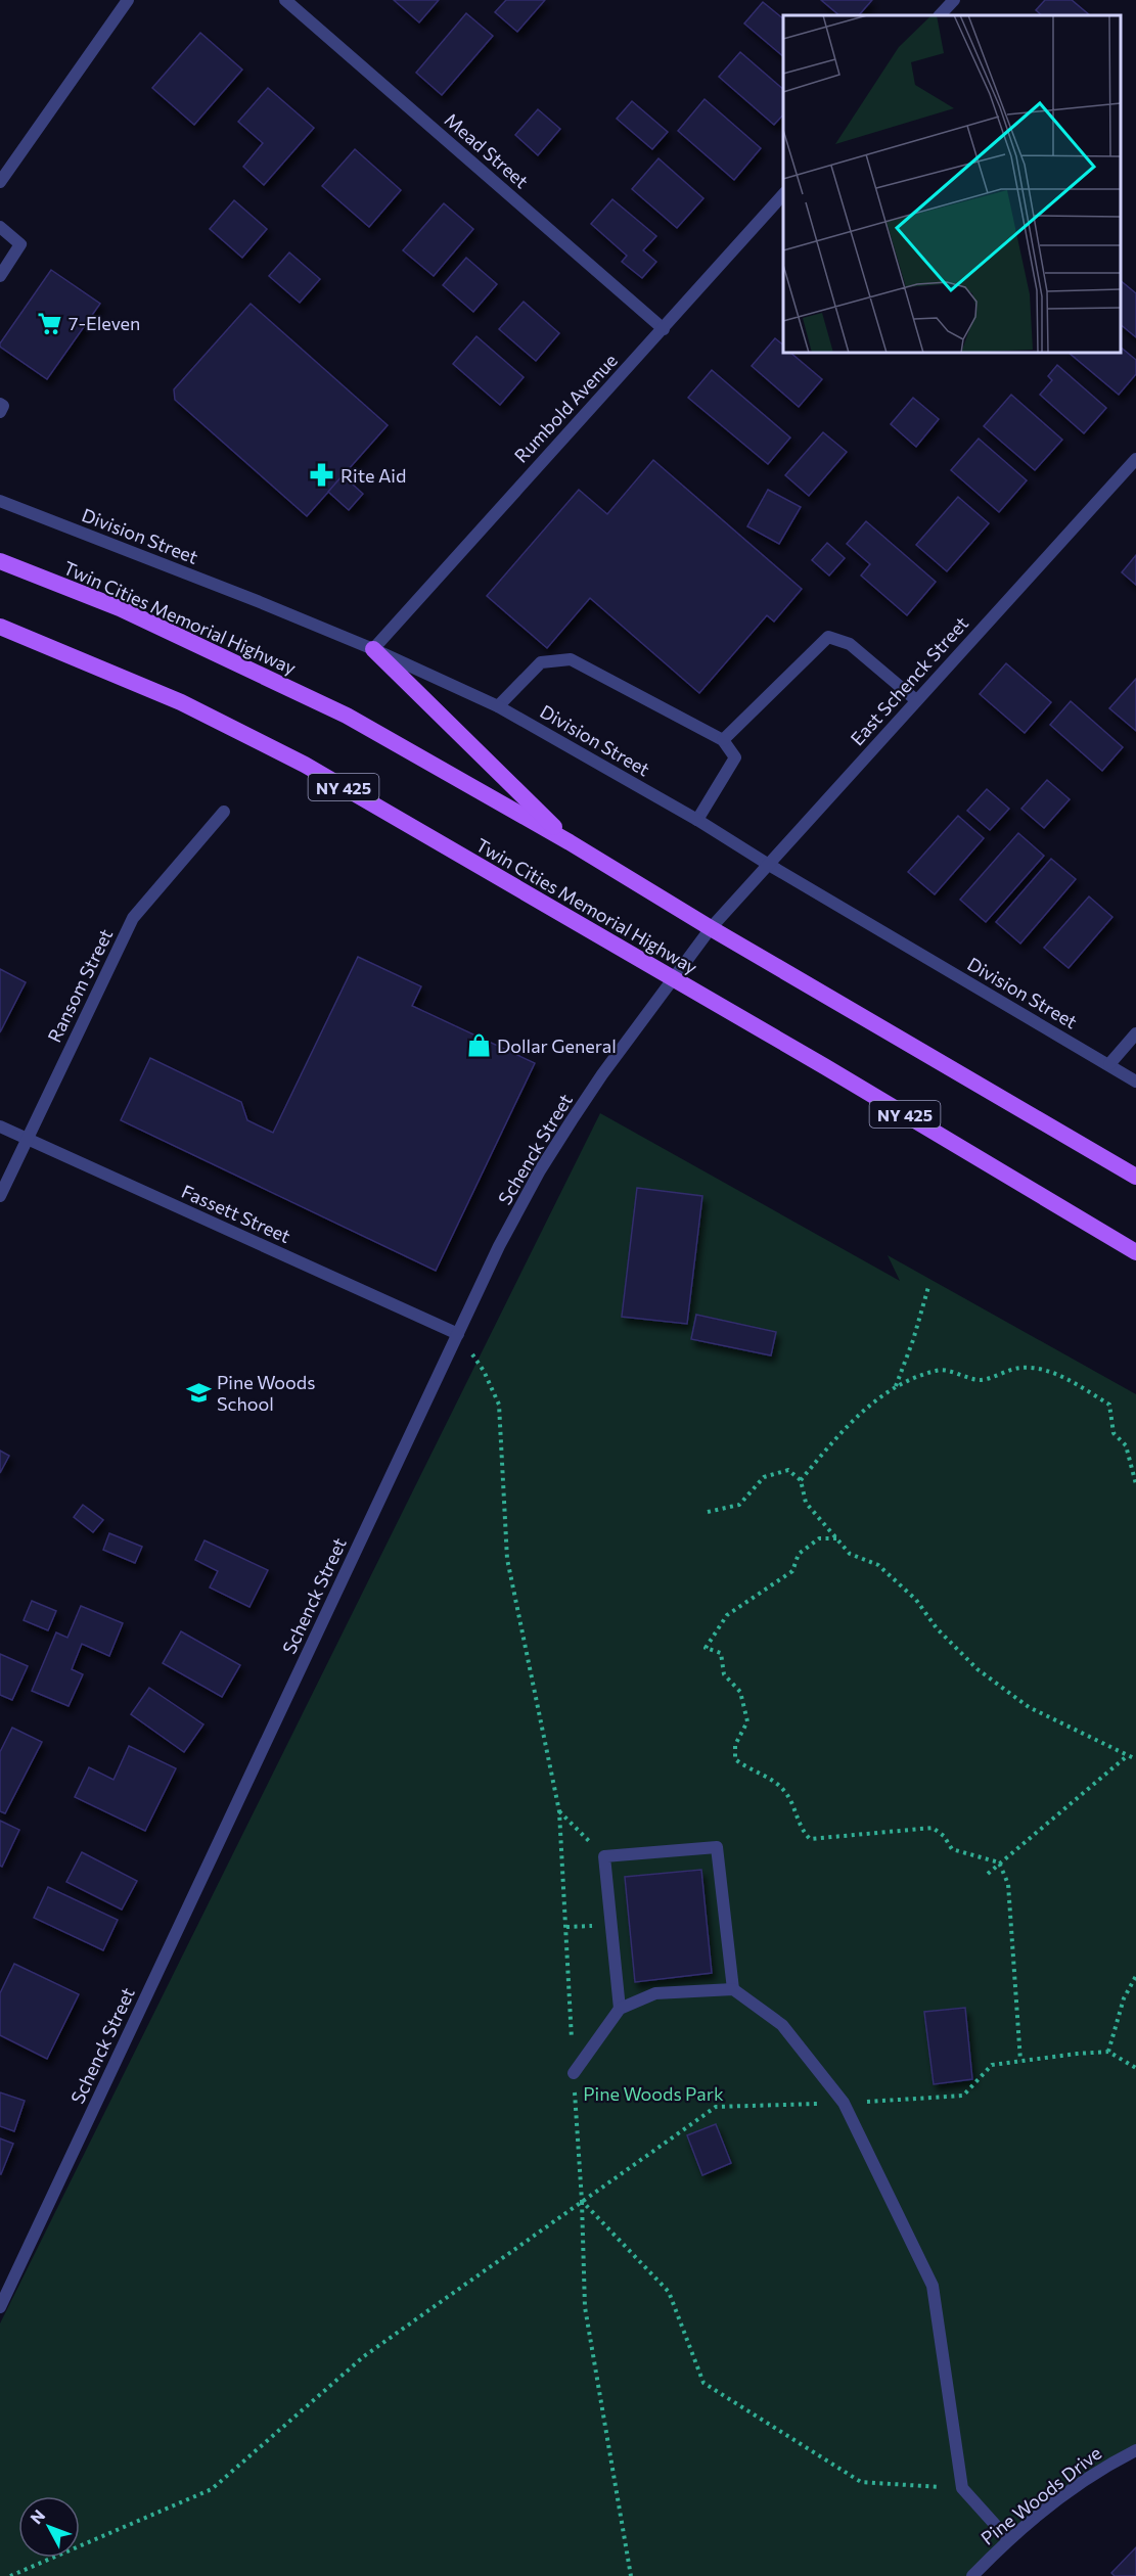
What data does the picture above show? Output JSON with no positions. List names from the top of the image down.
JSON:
{
  "streets": {
    "main road": ["Twin Cities Memorial Highway", "NY 425"],
    "street": [
      "Mead Street",
      "Rumbold Avenue",
      "Division Street",
      "East Schenck Street",
      "Ransom Street",
      "Schenck Street",
      "Fassett Street",
      "Pine Woods Drive"
    ]
  },
  "crossings": [
    ["Mead Street", "Rumbold Avenue"],
    ["Rumbold Avenue", "Division Street"],
    ["Division Street", "East Schenck Street"],
    ["Twin Cities Memorial Highway", "East Schenck Street"],
    ["Twin Cities Memorial Highway", "Schenck Street"],
    ["East Schenck Street", "Schenck Street"],
    ["Ransom Street", "Fassett Street"],
    ["Schenck Street", "Fassett Street"]
  ],
  "parks": ["Pine Woods Park"],
  "places": {
    "supermarket": ["7-Eleven"],
    "pharmacy": ["Rite Aid"],
    "shop": ["Dollar General"],
    "school or university": ["Pine Woods School"]
  },
  "north": "top left"
}
